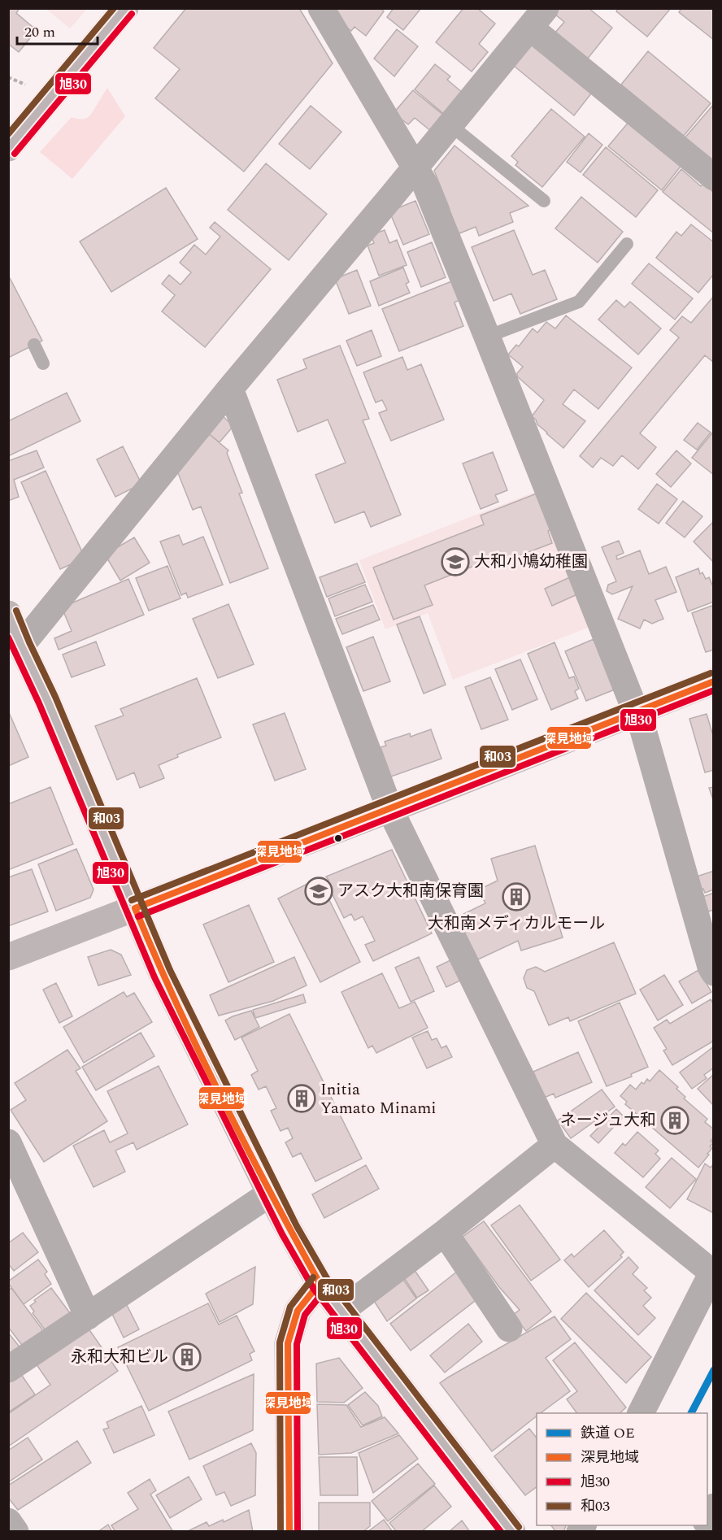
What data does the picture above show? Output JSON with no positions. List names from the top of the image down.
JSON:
{
  "places": {
    "school or university": ["大和小鳩幼稚園", "アスク大和南保育園"],
    "building": [
      "大和南メディカルモール",
      "Initia Yamato Minami",
      "ネージュ大和",
      "永和大和ビル"
    ]
  },
  "lines": [
    "transit line 和03",
    "transit line 旭30",
    "transit line 深見地域",
    "rail line OE"
  ],
  "legend": [
    "鉄道 OE",
    "深見地域",
    "旭30",
    "和03"
  ],
  "scale_bar": "20 m"
}
